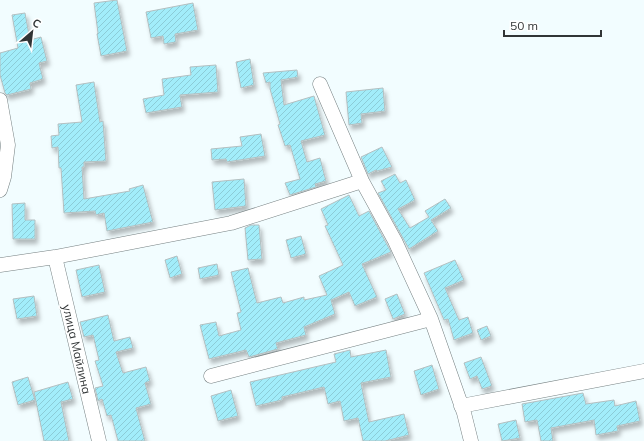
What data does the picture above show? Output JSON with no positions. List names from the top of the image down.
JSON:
{
  "streets": {
    "street": ["улица Майлина"]
  },
  "scale_bar": "50 m",
  "north": "top right"
}
